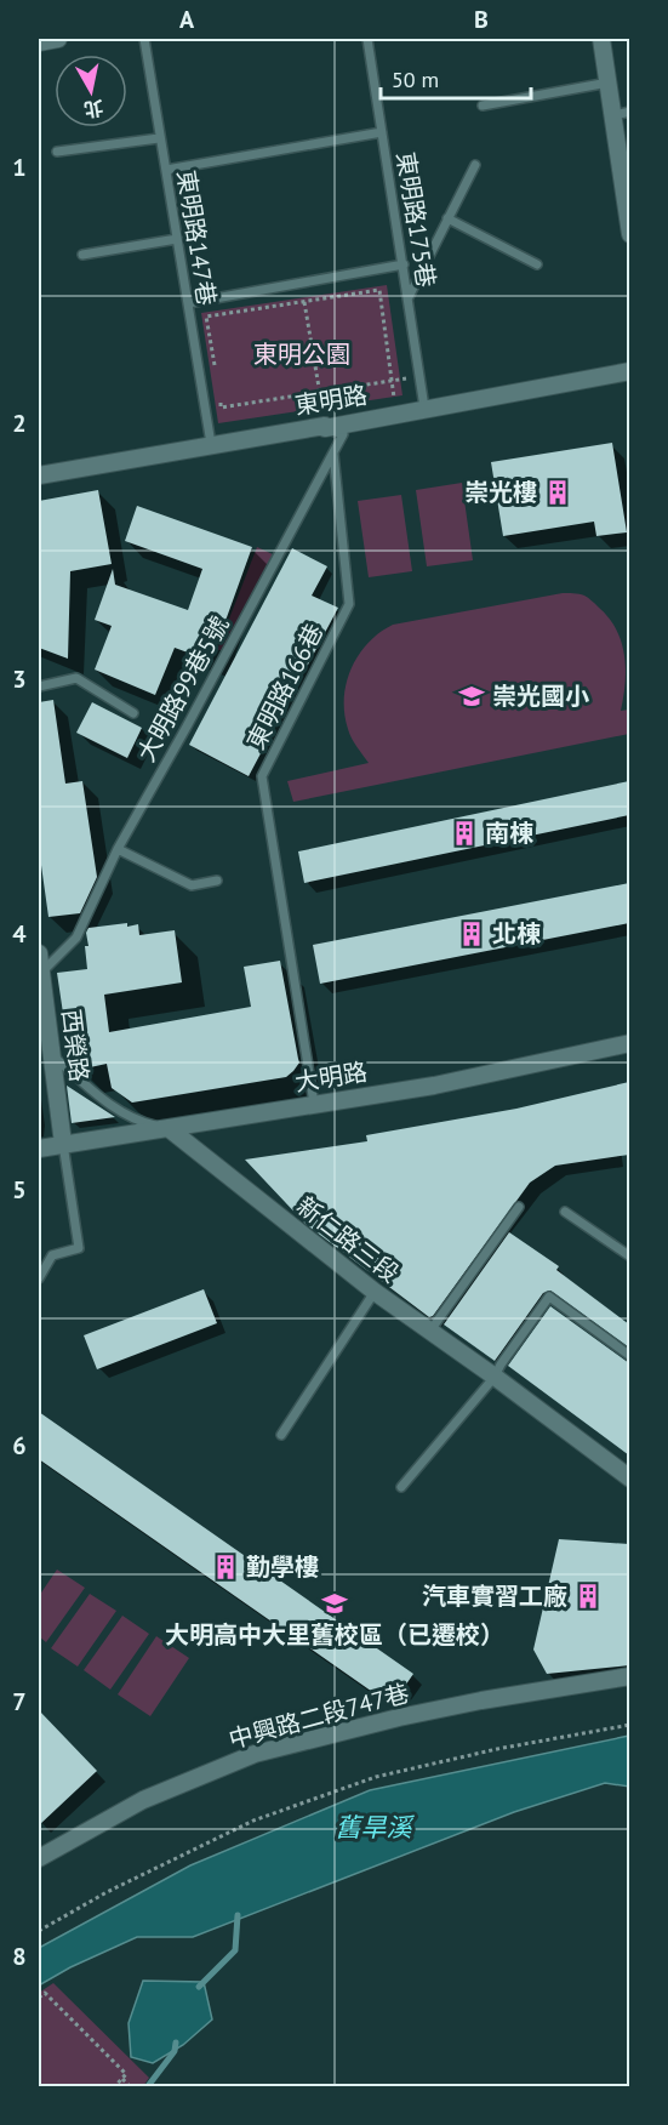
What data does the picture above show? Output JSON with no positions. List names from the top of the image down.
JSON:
{
  "streets": {
    "street": [
      "東明路",
      "西榮路",
      "大明路",
      "新仁路三段",
      "中興路二段747巷"
    ],
    "lane": [
      "東明路175巷",
      "東明路147巷",
      "東明路166巷",
      "大明路99巷5號"
    ]
  },
  "crossings": [
    ["東明路175巷", "東明路"],
    ["東明路147巷", "東明路"],
    ["東明路166巷", "大明路99巷5號"],
    ["東明路166巷", "大明路"],
    ["大明路99巷5號", "西榮路"],
    ["西榮路", "大明路"],
    ["西榮路", "新仁路三段"],
    ["大明路", "新仁路三段"]
  ],
  "water": ["舊旱溪"],
  "parks": ["東明公園"],
  "places": {
    "building": [
      "崇光樓",
      "南棟",
      "北棟",
      "勤學樓",
      "汽車實習工廠"
    ],
    "school or university": ["崇光國小", "大明高中大里舊校區（已遷校）"]
  },
  "scale_bar": "50 m",
  "north": "bottom",
  "grid": {
    "columns": ["A", "B"],
    "rows": [
      "1",
      "2",
      "3",
      "4",
      "5",
      "6",
      "7",
      "8"
    ]
  }
}
